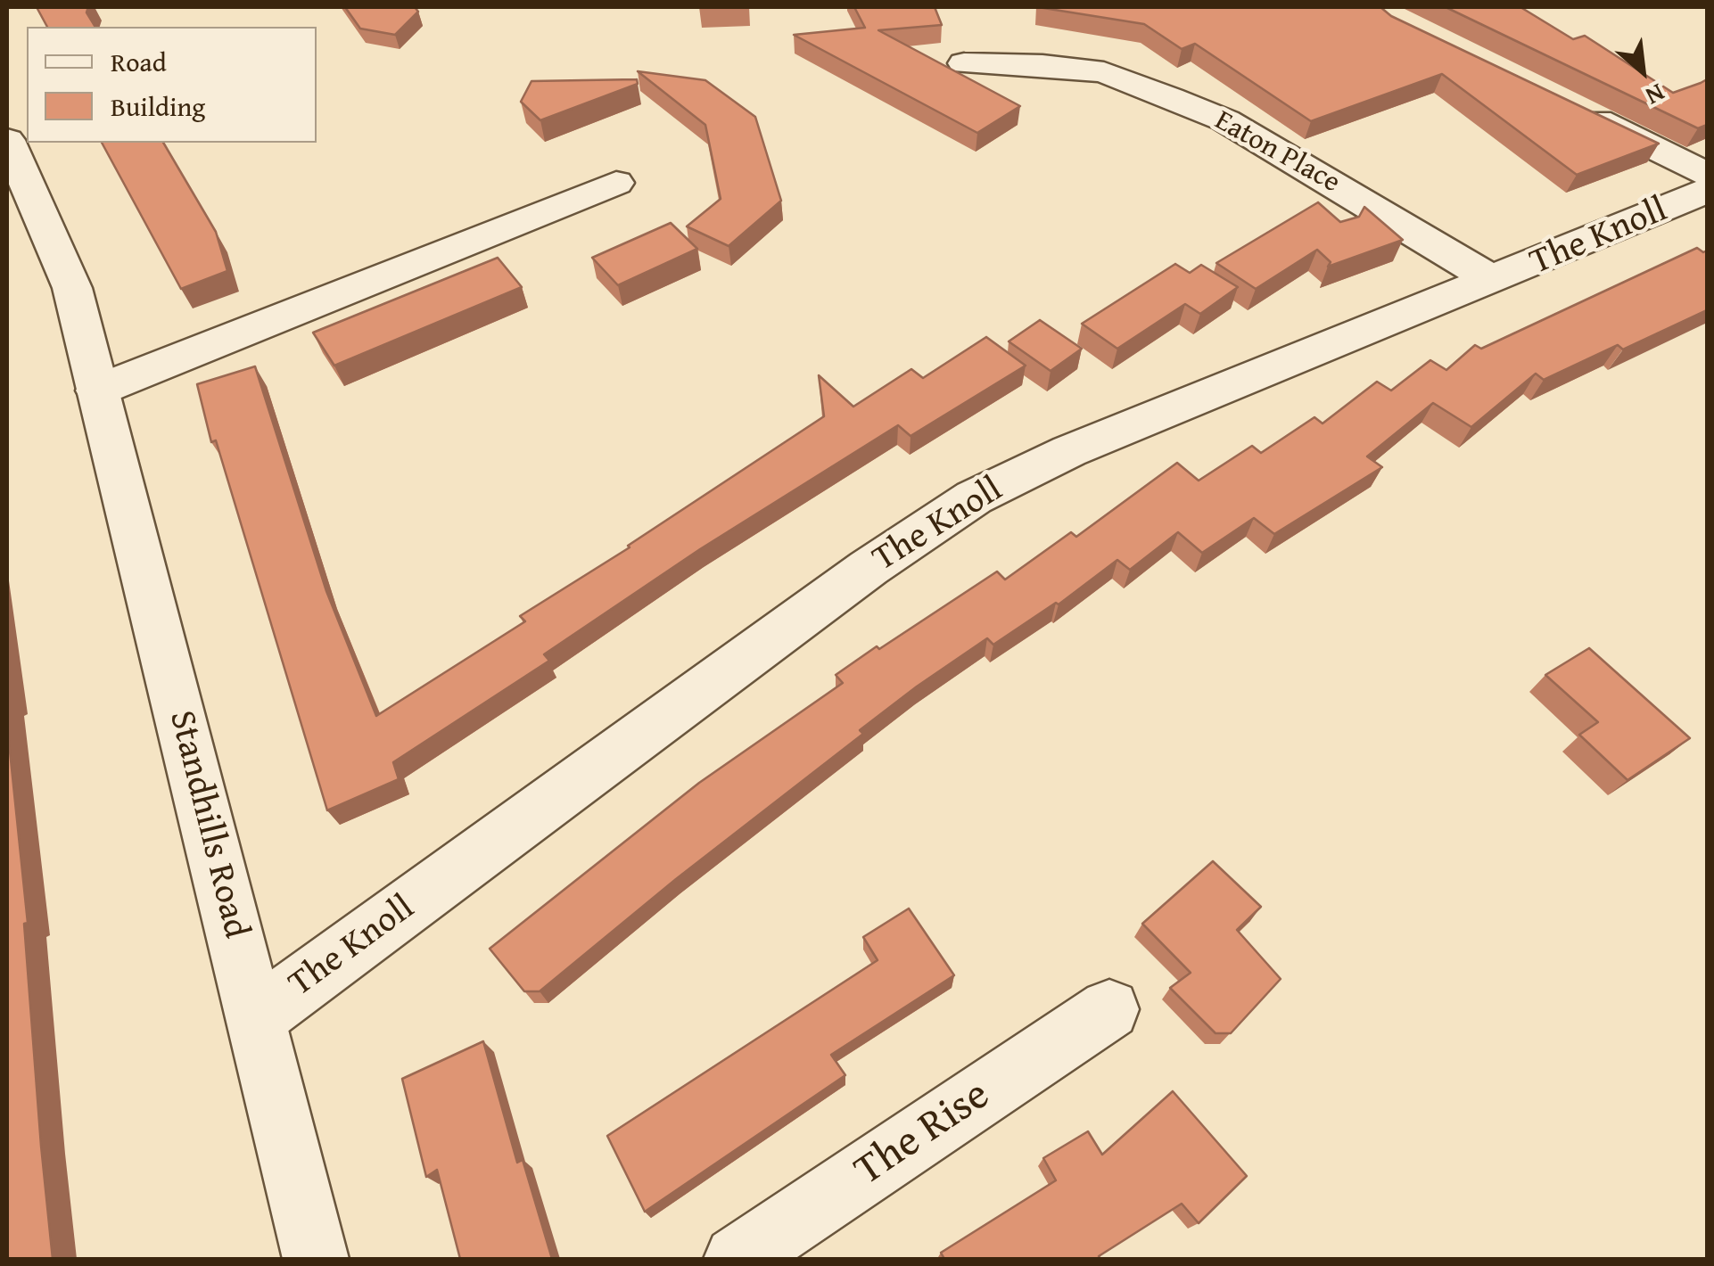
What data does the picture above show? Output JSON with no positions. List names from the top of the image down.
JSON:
{
  "streets": {
    "street": [
      "Eaton Place",
      "The Knoll",
      "Standhills Road",
      "The Rise"
    ]
  },
  "crossings": [
    ["Eaton Place", "The Knoll"],
    ["The Knoll", "Standhills Road"]
  ],
  "legend": ["Road", "Building"],
  "north": "bottom right"
}
